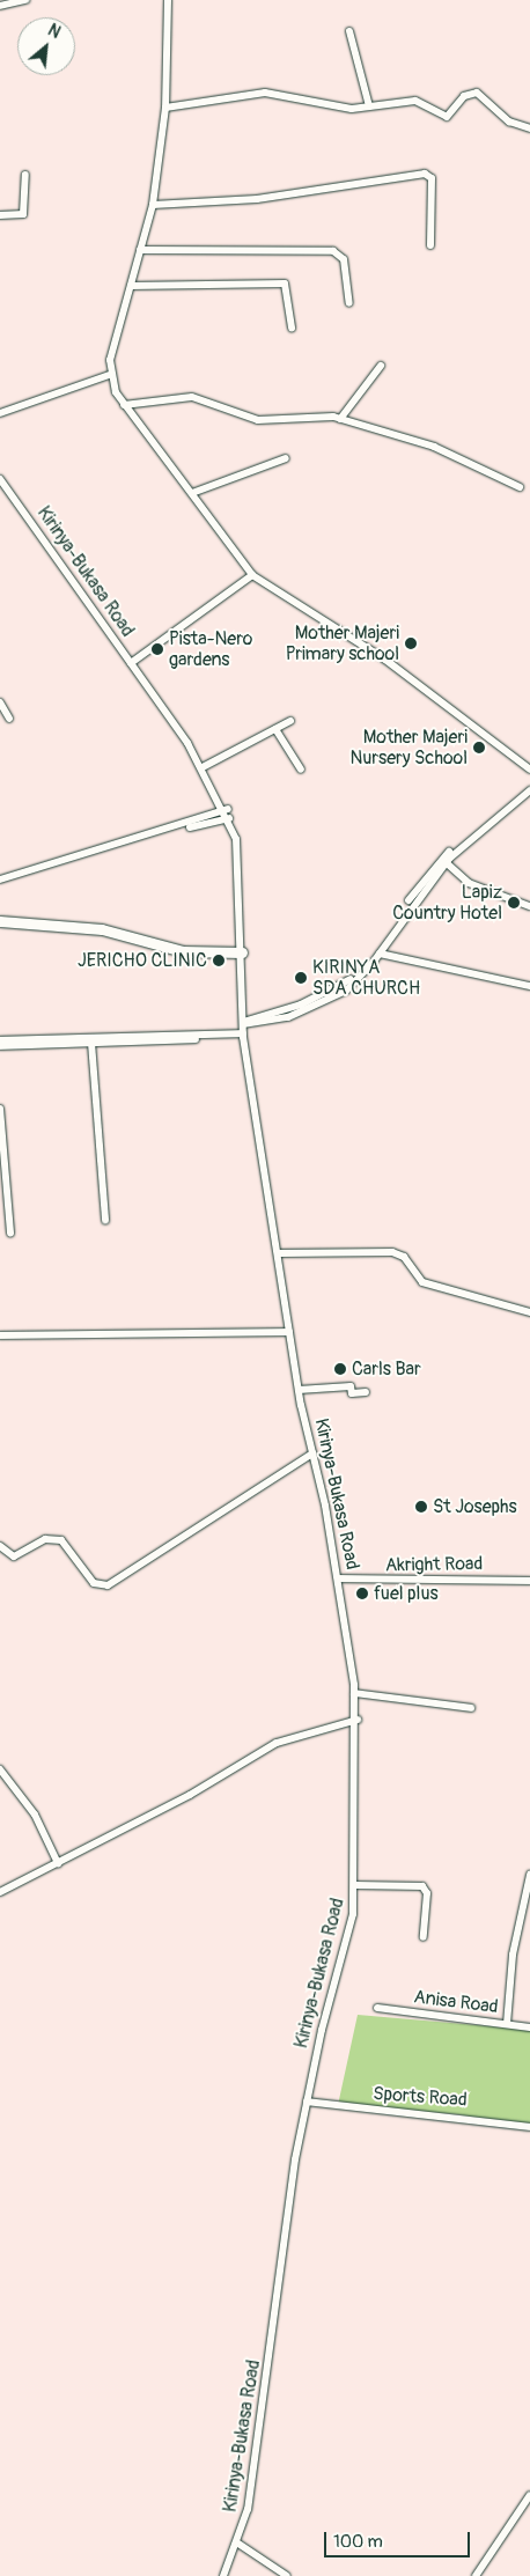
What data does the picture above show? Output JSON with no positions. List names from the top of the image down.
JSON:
{
  "streets": {
    "street": [
      "Kirinya-Bukasa Road",
      "Akright Road",
      "Anisa Road",
      "Sports Road"
    ]
  },
  "crossings": [
    ["Kirinya-Bukasa Road", "Akright Road"],
    ["Kirinya-Bukasa Road", "Sports Road"]
  ],
  "places": [
    "Mother Majeri Primary school",
    "Pista-Nero gardens",
    "Mother Majeri Nursery School",
    "Lapiz Country Hotel",
    "JERICHO CLINIC",
    "KIRINYA SDA CHURCH",
    "Carls Bar",
    "St Josephs",
    "fuel plus"
  ],
  "scale_bar": "100 m",
  "north": "top right"
}
